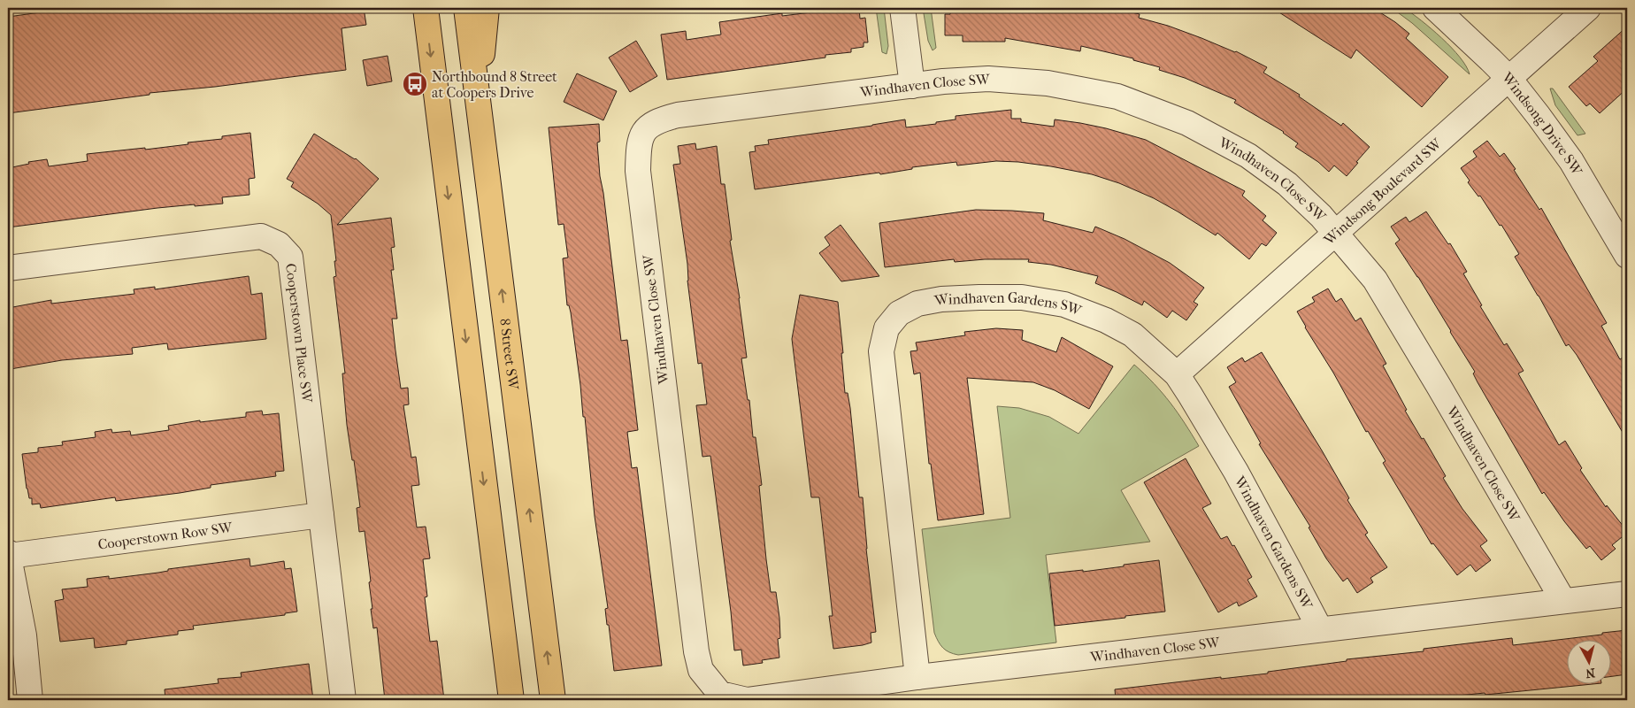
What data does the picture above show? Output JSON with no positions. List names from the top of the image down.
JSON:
{
  "streets": {
    "main road": ["8 Street SW"],
    "street": [
      "Windhaven Close SW",
      "Windsong Drive SW",
      "Windsong Boulevard SW",
      "Windhaven Gardens SW",
      "Cooperstown Place SW",
      "Cooperstown Row SW"
    ]
  },
  "crossings": [
    ["Windhaven Close SW", "Windsong Boulevard SW"],
    ["Windhaven Close SW", "Windhaven Gardens SW"],
    ["Windsong Drive SW", "Windsong Boulevard SW"],
    ["Windsong Boulevard SW", "Windhaven Gardens SW"],
    ["Cooperstown Place SW", "Cooperstown Row SW"]
  ],
  "places": {
    "bus stop": ["Northbound 8 Street at Coopers Drive"]
  },
  "north": "bottom"
}
